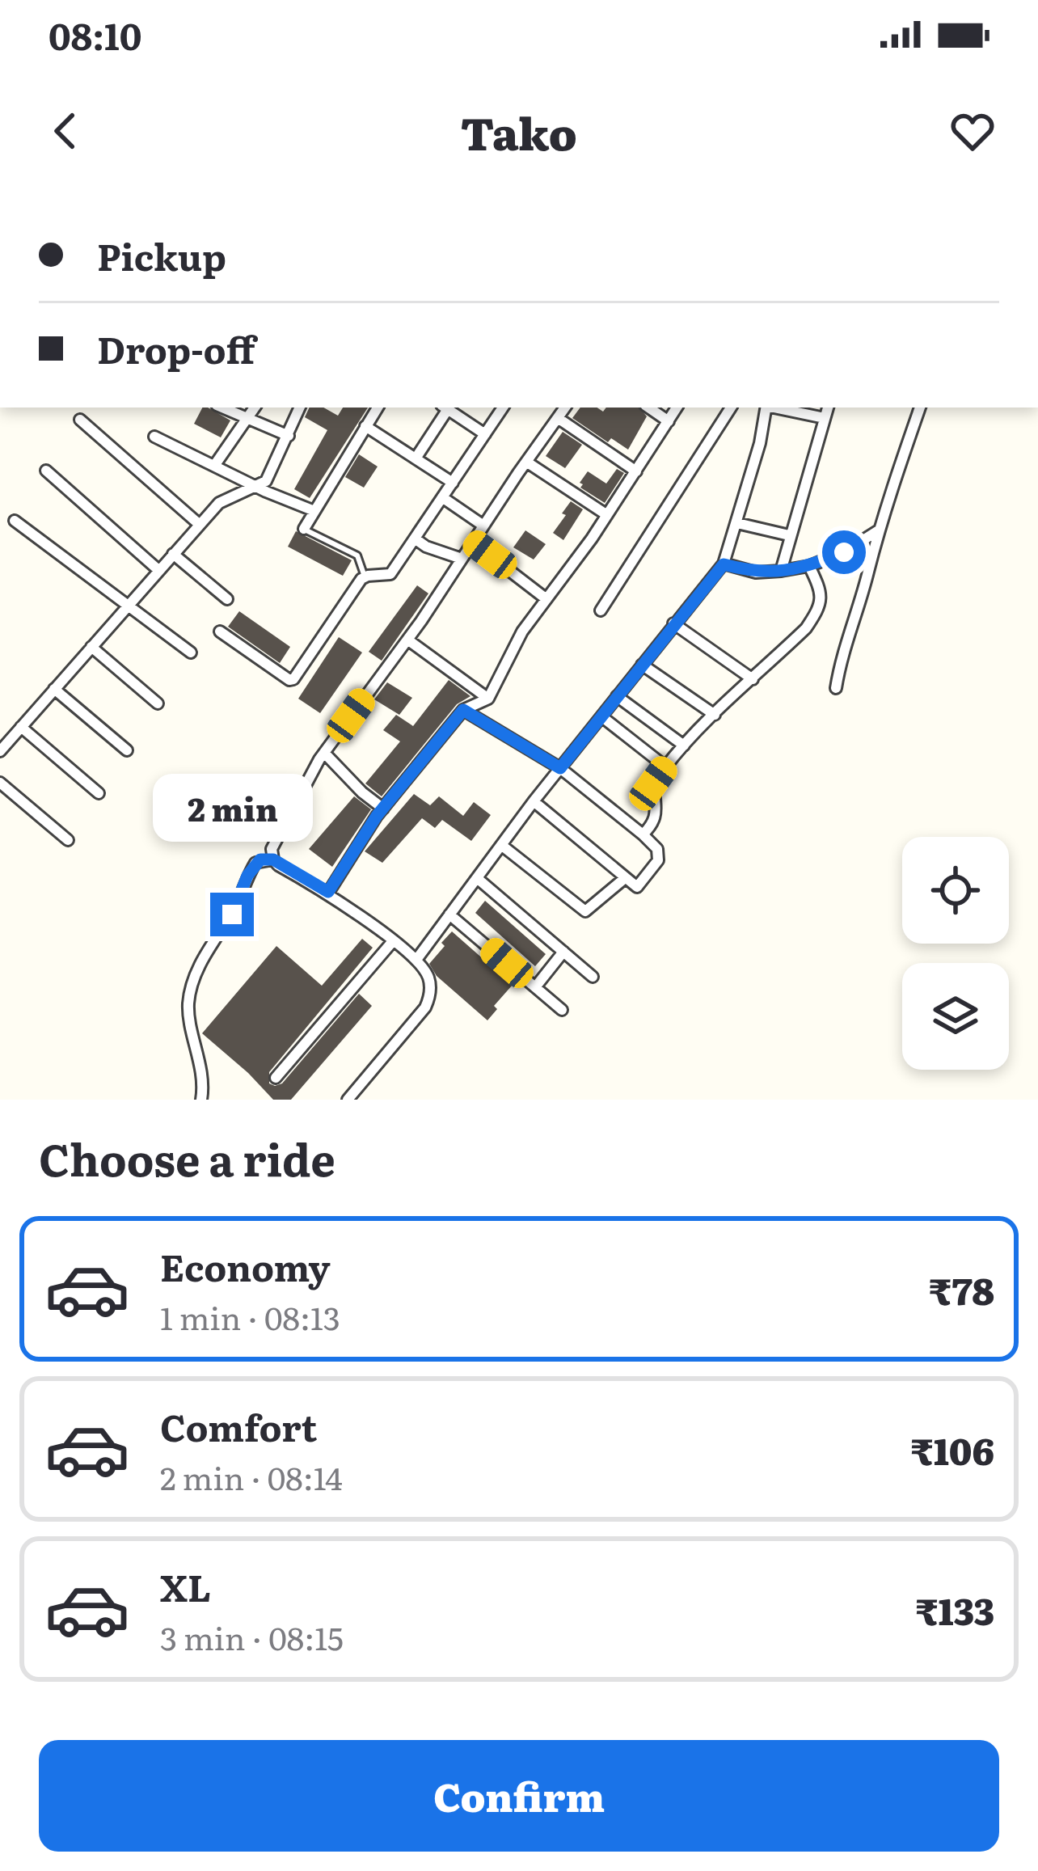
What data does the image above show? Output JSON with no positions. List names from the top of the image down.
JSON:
{
  "page": {
    "status": "08:10",
    "header": "Tako",
    "banner": ["Pickup", "Drop-off"],
    "bubble": "2 min",
    "heading": "Choose a ride",
    "list": [
      {
        "name": "Economy",
        "note": "1 min · 08:13",
        "value": "₹78"
      },
      {
        "name": "Comfort",
        "note": "2 min · 08:14",
        "value": "₹106"
      },
      {
        "name": "XL",
        "note": "3 min · 08:15",
        "value": "₹133"
      }
    ],
    "buttons": "Confirm"
  }
}
